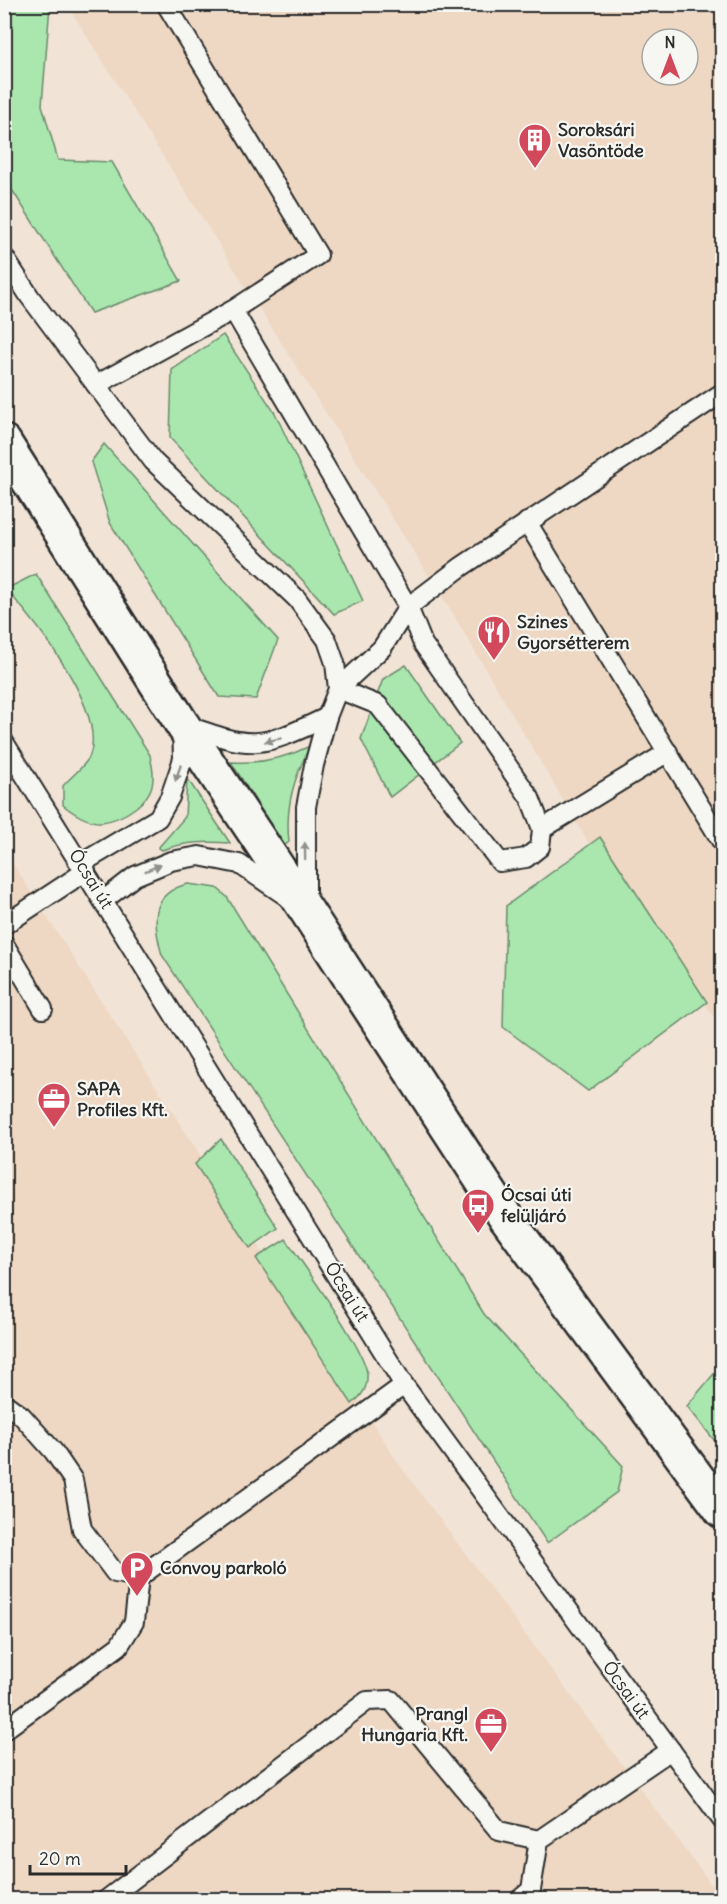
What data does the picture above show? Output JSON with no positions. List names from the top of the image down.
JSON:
{
  "streets": {
    "lane": ["Ócsai út"]
  },
  "places": {
    "building": ["Soroksári Vasöntöde"],
    "restaurant": ["Szines Gyorsétterem"],
    "office": ["SAPA Profiles Kft.", "Prangl Hungaria Kft."],
    "bus stop": ["Ócsai úti felüljáró"],
    "parking": ["Convoy parkoló"]
  },
  "scale_bar": "20 m",
  "north": "top"
}
